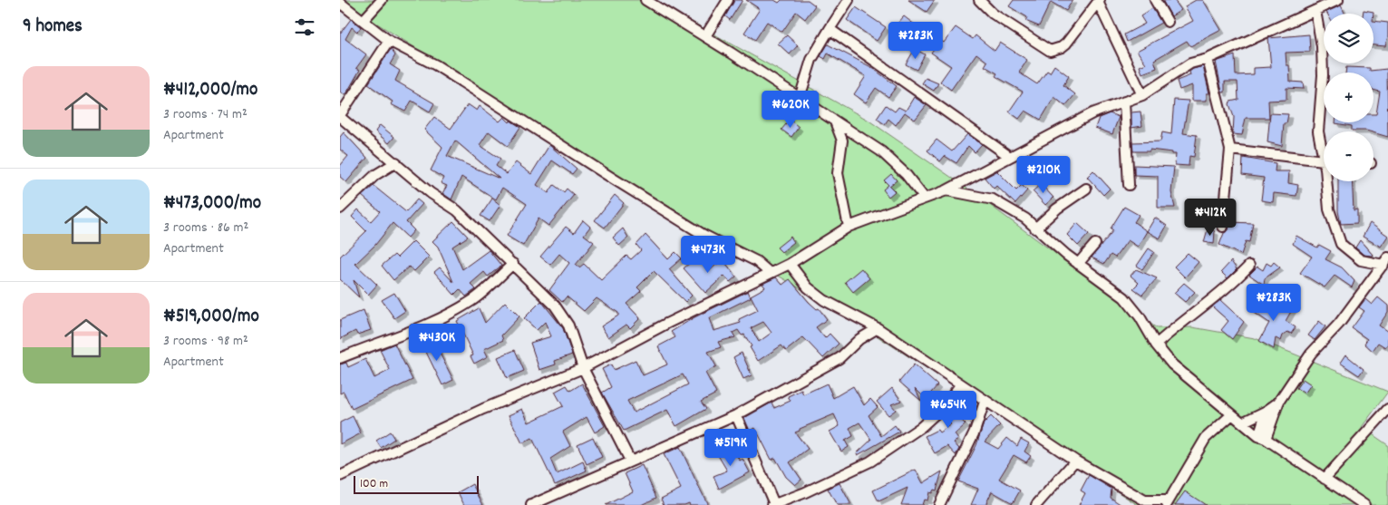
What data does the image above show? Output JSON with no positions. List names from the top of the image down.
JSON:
{
  "scale_bar": "100 m",
  "page": {
    "heading": "9 homes",
    "map_buttons": ["+", "−"],
    "price": [
      "₦283K",
      "₦620K",
      "₦210K",
      "₦412K",
      "₦473K",
      "₦283K",
      "₦430K",
      "₦654K",
      "₦519K"
    ],
    "list": [
      {
        "name": "₦412,000/mo",
        "note": "3 rooms · 74 m² · Apartment"
      },
      {
        "name": "₦473,000/mo",
        "note": "3 rooms · 86 m² · Apartment"
      },
      {
        "name": "₦519,000/mo",
        "note": "3 rooms · 98 m² · Apartment"
      }
    ],
    "scale": "100 m"
  }
}
